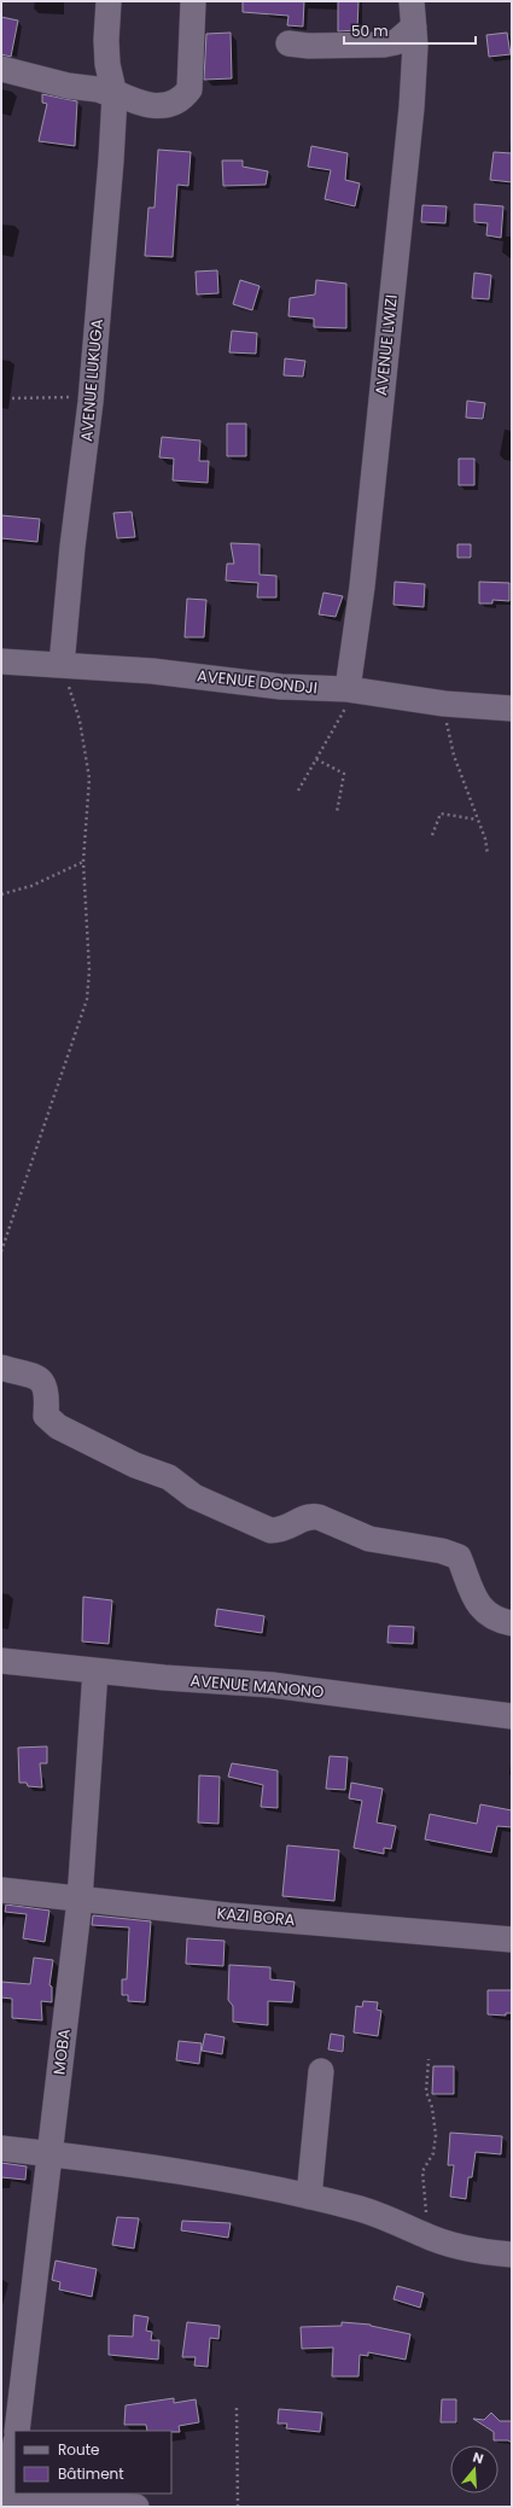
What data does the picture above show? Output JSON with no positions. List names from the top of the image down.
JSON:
{
  "streets": {
    "street": [
      "AVENUE LWIZI",
      "AVENUE LUKUGA",
      "AVENUE DONDJI",
      "AVENUE MANONO",
      "KAZI BORA",
      "MOBA"
    ]
  },
  "crossings": [
    ["AVENUE LWIZI", "AVENUE DONDJI"],
    ["AVENUE LUKUGA", "AVENUE DONDJI"],
    ["AVENUE MANONO", "MOBA"],
    ["KAZI BORA", "MOBA"]
  ],
  "legend": ["Route", "Bâtiment"],
  "scale_bar": "50 m",
  "north": "top"
}
